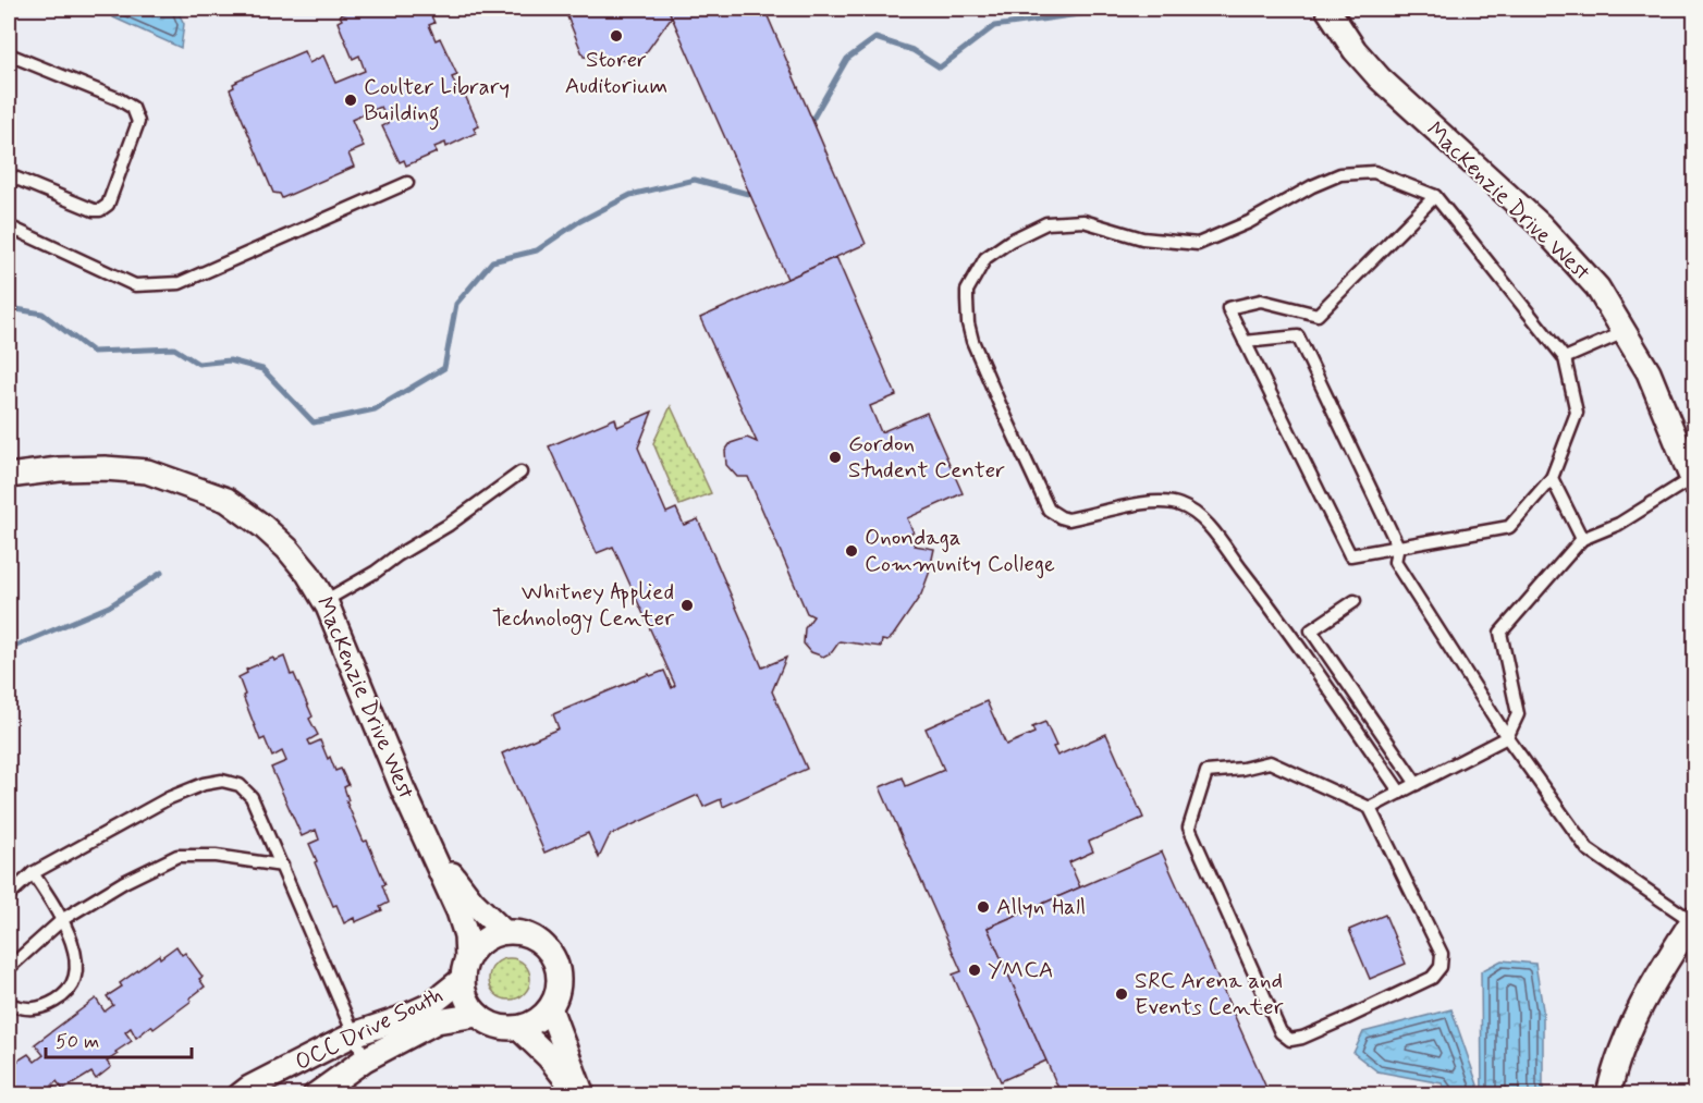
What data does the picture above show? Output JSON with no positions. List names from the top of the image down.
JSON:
{
  "streets": {
    "street": ["MacKenzie Drive West", "OCC Drive South"]
  },
  "crossings": [
    ["MacKenzie Drive West", "OCC Drive South"]
  ],
  "places": [
    "Storer Auditorium",
    "Coulter Library Building",
    "Gordon Student Center",
    "Onondaga Community College",
    "Whitney Applied Technology Center",
    "Allyn Hall",
    "YMCA",
    "SRC Arena and Events Center"
  ],
  "scale_bar": "50 m"
}
